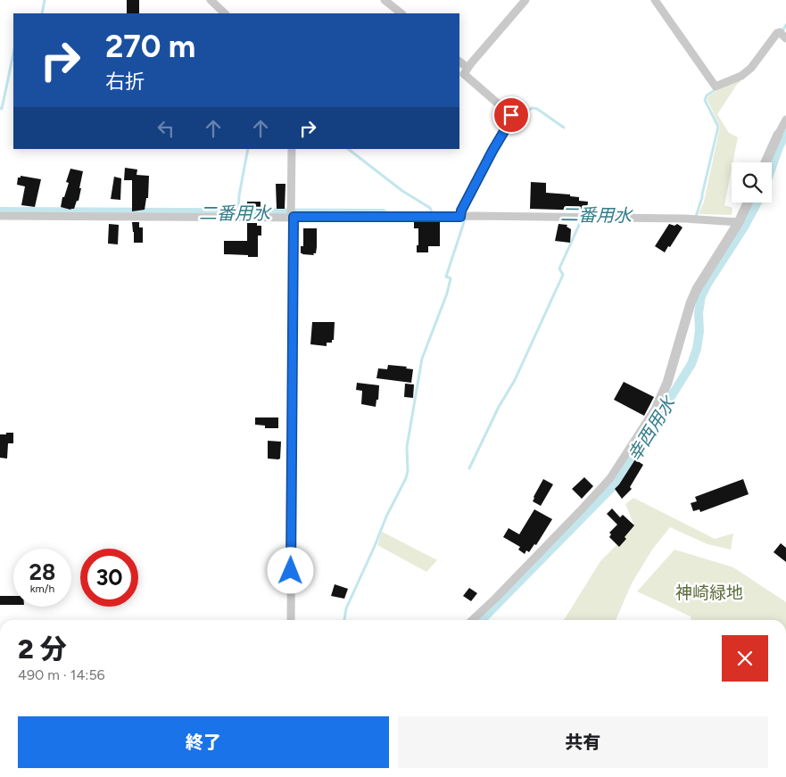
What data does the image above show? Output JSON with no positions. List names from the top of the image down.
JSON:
{
  "water": ["二番用水", "幸西用水"],
  "parks": ["神崎緑地"],
  "page": {
    "turn": ["270 m", "右折"],
    "speed": "28 km/h",
    "limit": "30",
    "heading": ["2 分", "490 m · 14:56"],
    "buttons": ["終了", "共有"]
  }
}
